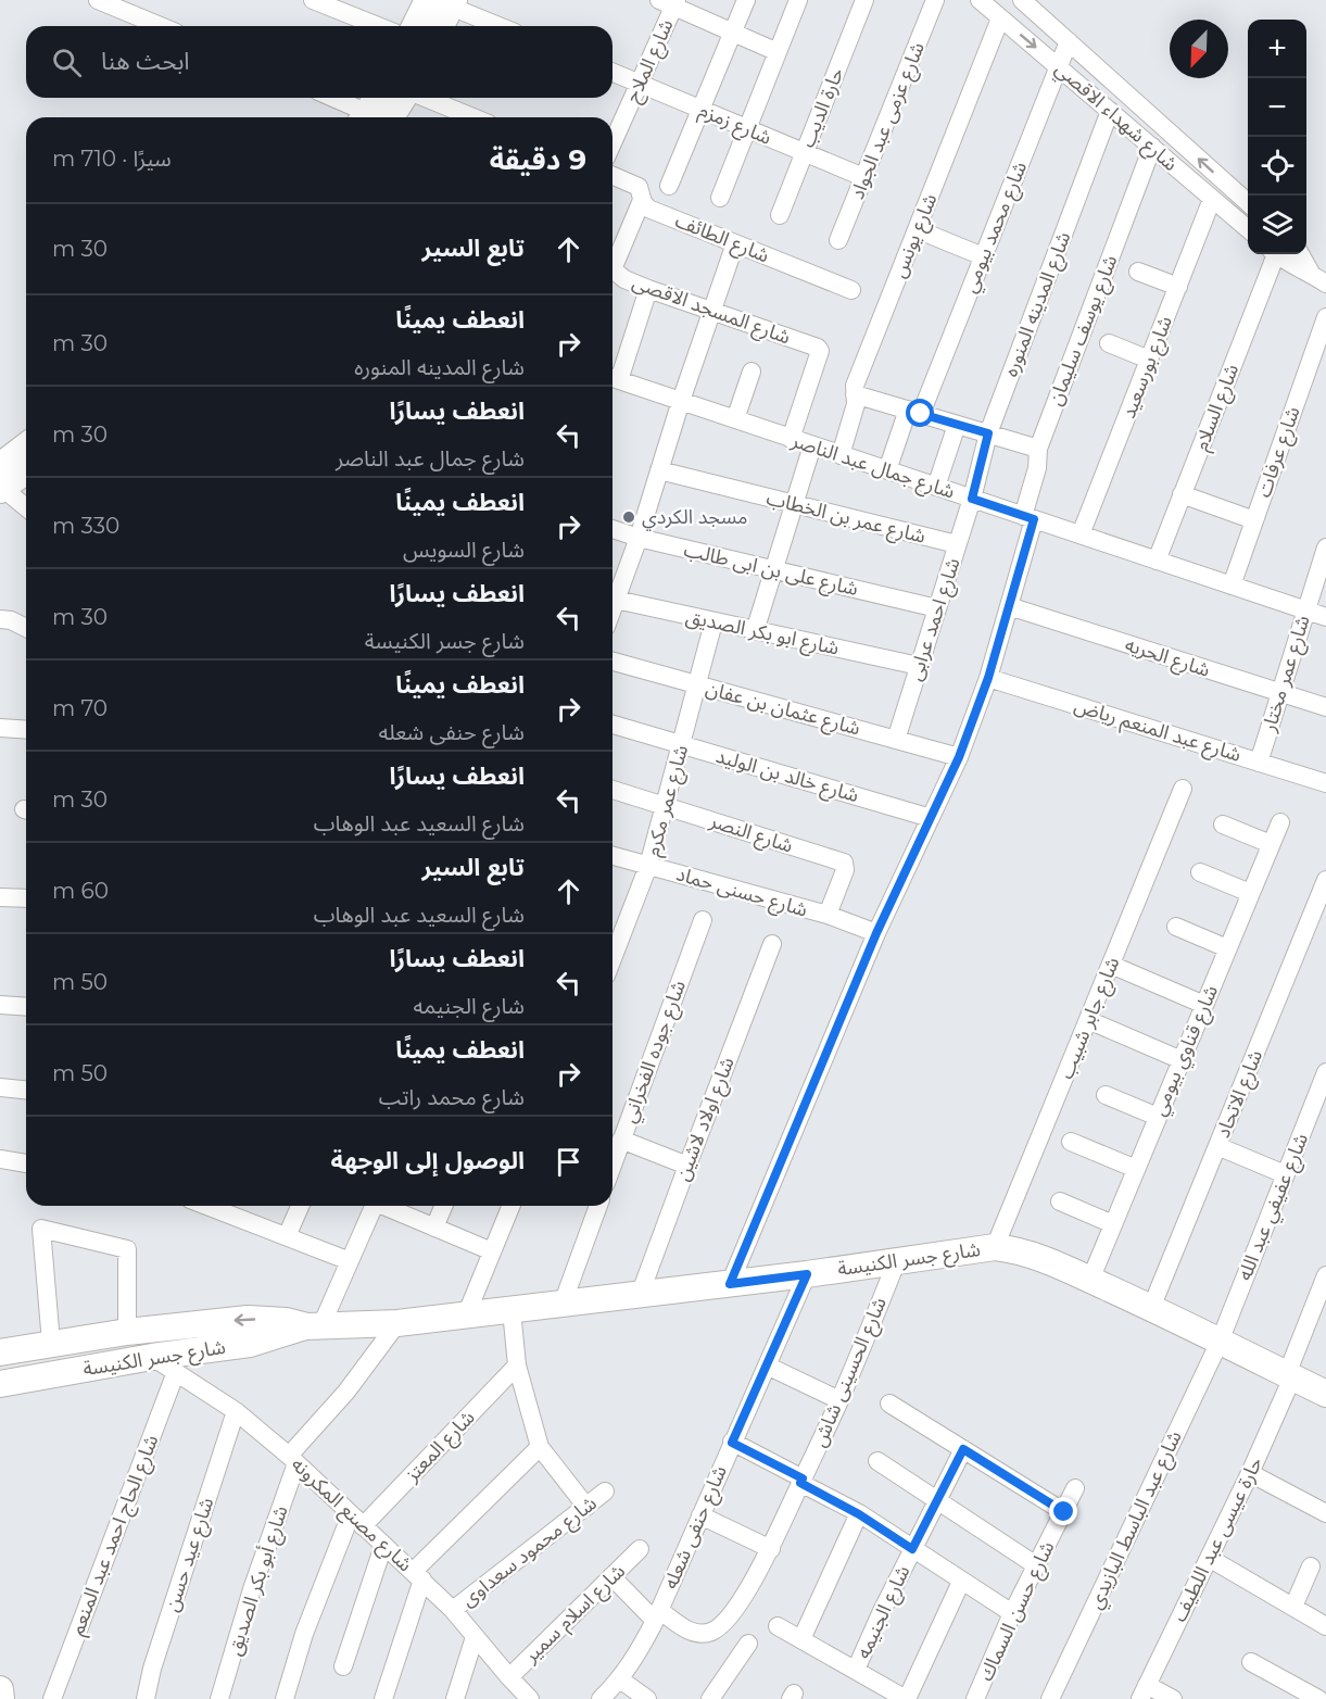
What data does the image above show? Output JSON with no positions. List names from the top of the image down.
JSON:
{
  "streets": {
    "main road": ["شارع جسر الكنيسة"],
    "street": [
      "شارع الملاح",
      "حارة الديب",
      "شارع شهداء الاقصي",
      "شارع عزمى عبد الجواد",
      "شارع زمزم",
      "شارع محمد بيومي",
      "شارع يونس",
      "شارع الطائف",
      "شارع المدينه المنوره",
      "شارع المسجد الاقصى",
      "شارع يوسف سليمان",
      "شارع بورسعيد",
      "شارع السلام",
      "شارع عرفات",
      "شارع جمال عبد الناصر",
      "شارع عمر بن الخطاب",
      "شارع على بن ابى طالب",
      "شارع احمد عرابى",
      "شارع ابو بكر الصديق",
      "شارع الحريه",
      "شارع عمر مختار",
      "شارع عثمان بن عفان",
      "شارع عبد المنعم رياض",
      "شارع خالد بن الوليد",
      "شارع عمر مكرم",
      "شارع النصر",
      "شارع حسنى حماد",
      "شارع جابر شبيب",
      "شارع قناوي بيومي",
      "شارع جوده الفخراني",
      "شارع الاتحاد",
      "شارع اولاد لاشين",
      "شارع عفيفي عبد الله",
      "شارع الحسينى شاش",
      "شارع المعتز",
      "شارع مصنع المكرونه",
      "شارع عبد الباسط البازيدي",
      "شارع حنفى شعله",
      "شارع الحاج احمد عبد المنعم",
      "حارة عيسى عبد اللطيف",
      "شارع محمود سعداوى",
      "شارع عيد حسن",
      "شارع أبو بكر الصديق",
      "شارع حسن السماك",
      "شارع الجنيمه",
      "شارع اسلام سمير"
    ]
  },
  "crossings": [
    ["شارع الملاح", "شارع زمزم"],
    ["حارة الديب", "شارع زمزم"],
    ["شارع شهداء الاقصي", "شارع محمد بيومي"],
    ["شارع شهداء الاقصي", "شارع يونس"],
    ["شارع شهداء الاقصي", "شارع المدينه المنوره"],
    ["شارع شهداء الاقصي", "شارع يوسف سليمان"],
    ["شارع شهداء الاقصي", "شارع بورسعيد"],
    ["شارع عزمى عبد الجواد", "شارع زمزم"],
    ["شارع محمد بيومي", "شارع جمال عبد الناصر"],
    ["شارع يونس", "شارع جمال عبد الناصر"],
    ["شارع المدينه المنوره", "شارع جمال عبد الناصر"],
    ["شارع المدينه المنوره", "شارع احمد عرابى"],
    ["شارع المسجد الاقصى", "شارع جمال عبد الناصر"],
    ["شارع يوسف سليمان", "شارع جمال عبد الناصر"],
    ["شارع يوسف سليمان", "شارع الحريه"],
    ["شارع يوسف سليمان", "شارع عثمان بن عفان"],
    ["شارع يوسف سليمان", "شارع عبد المنعم رياض"],
    ["شارع يوسف سليمان", "شارع خالد بن الوليد"],
    ["شارع يوسف سليمان", "شارع حسنى حماد"],
    ["شارع يوسف سليمان", "شارع جسر الكنيسة"],
    ["شارع بورسعيد", "شارع جمال عبد الناصر"],
    ["شارع السلام", "شارع جمال عبد الناصر"],
    ["شارع عرفات", "شارع جمال عبد الناصر"],
    ["شارع جمال عبد الناصر", "شارع احمد عرابى"],
    ["شارع جمال عبد الناصر", "شارع عمر مختار"],
    ["شارع عمر بن الخطاب", "شارع احمد عرابى"],
    ["شارع على بن ابى طالب", "شارع احمد عرابى"],
    ["شارع احمد عرابى", "شارع ابو بكر الصديق"],
    ["شارع احمد عرابى", "شارع عثمان بن عفان"],
    ["شارع ابو بكر الصديق", "شارع عمر مكرم"],
    ["شارع الحريه", "شارع عمر مختار"],
    ["شارع عمر مختار", "شارع عبد المنعم رياض"],
    ["شارع عثمان بن عفان", "شارع عمر مكرم"],
    ["شارع خالد بن الوليد", "شارع عمر مكرم"],
    ["شارع عمر مكرم", "شارع النصر"],
    ["شارع عمر مكرم", "شارع حسنى حماد"],
    ["شارع النصر", "شارع حسنى حماد"],
    ["شارع جابر شبيب", "شارع جسر الكنيسة"],
    ["شارع قناوي بيومي", "شارع جسر الكنيسة"],
    ["شارع الاتحاد", "شارع جسر الكنيسة"],
    ["شارع اولاد لاشين", "شارع جسر الكنيسة"],
    ["شارع عفيفي عبد الله", "شارع جسر الكنيسة"],
    ["شارع عفيفي عبد الله", "شارع عبد الباسط البازيدي"],
    ["شارع جسر الكنيسة", "شارع الحسينى شاش"],
    ["شارع جسر الكنيسة", "شارع مصنع المكرونه"],
    ["شارع جسر الكنيسة", "شارع عبد الباسط البازيدي"],
    ["شارع جسر الكنيسة", "شارع حنفى شعله"],
    ["شارع جسر الكنيسة", "حارة عيسى عبد اللطيف"],
    ["شارع الحسينى شاش", "شارع حنفى شعله"],
    ["شارع المعتز", "شارع مصنع المكرونه"],
    ["شارع مصنع المكرونه", "شارع الحاج احمد عبد المنعم"],
    ["شارع مصنع المكرونه", "شارع محمود سعداوى"],
    ["شارع مصنع المكرونه", "شارع عيد حسن"],
    ["شارع مصنع المكرونه", "شارع أبو بكر الصديق"],
    ["شارع مصنع المكرونه", "شارع اسلام سمير"]
  ],
  "places": ["مسجد الكردي"],
  "north": "bottom left",
  "page": {
    "map_buttons": ["+", "−"],
    "search": "ابحث هنا",
    "heading": ["9 دقيقة", "سيرًا · 710 m"],
    "list": [
      ["تابع السير", "30 m"],
      ["انعطف يمينًا", "شارع المدينه المنوره", "30 m"],
      ["انعطف يسارًا", "شارع جمال عبد الناصر", "30 m"],
      ["انعطف يمينًا", "شارع السويس", "330 m"],
      ["انعطف يسارًا", "شارع جسر الكنيسة", "30 m"],
      ["انعطف يمينًا", "شارع حنفى شعله", "70 m"],
      ["انعطف يسارًا", "شارع السعيد عبد الوهاب", "30 m"],
      ["تابع السير", "شارع السعيد عبد الوهاب", "60 m"],
      ["انعطف يسارًا", "شارع الجنيمه", "50 m"],
      ["انعطف يمينًا", "شارع محمد راتب", "50 m"],
      "الوصول إلى الوجهة"
    ]
  }
}
